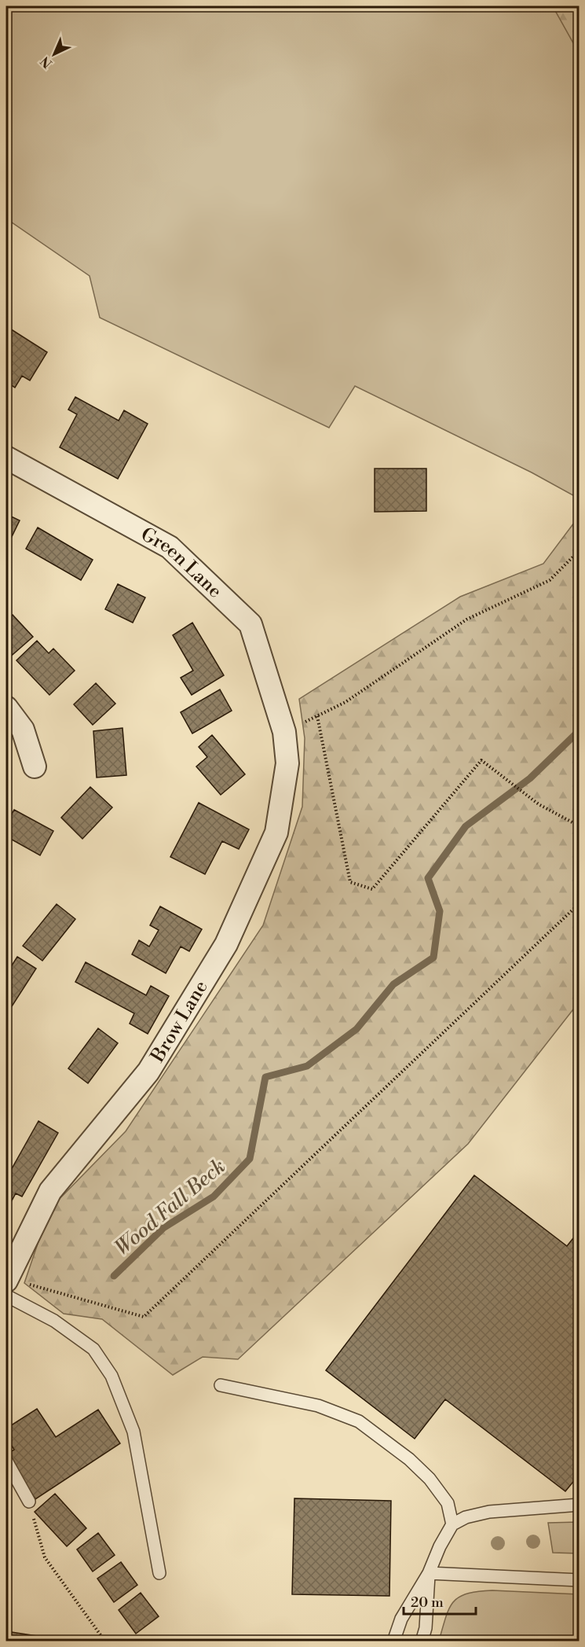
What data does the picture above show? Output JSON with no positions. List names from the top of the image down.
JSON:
{
  "streets": {
    "street": ["Green Lane", "Brow Lane"]
  },
  "crossings": [
    ["Green Lane", "Brow Lane"]
  ],
  "water": ["Wood Fall Beck"],
  "scale_bar": "20 m",
  "north": "bottom left"
}
